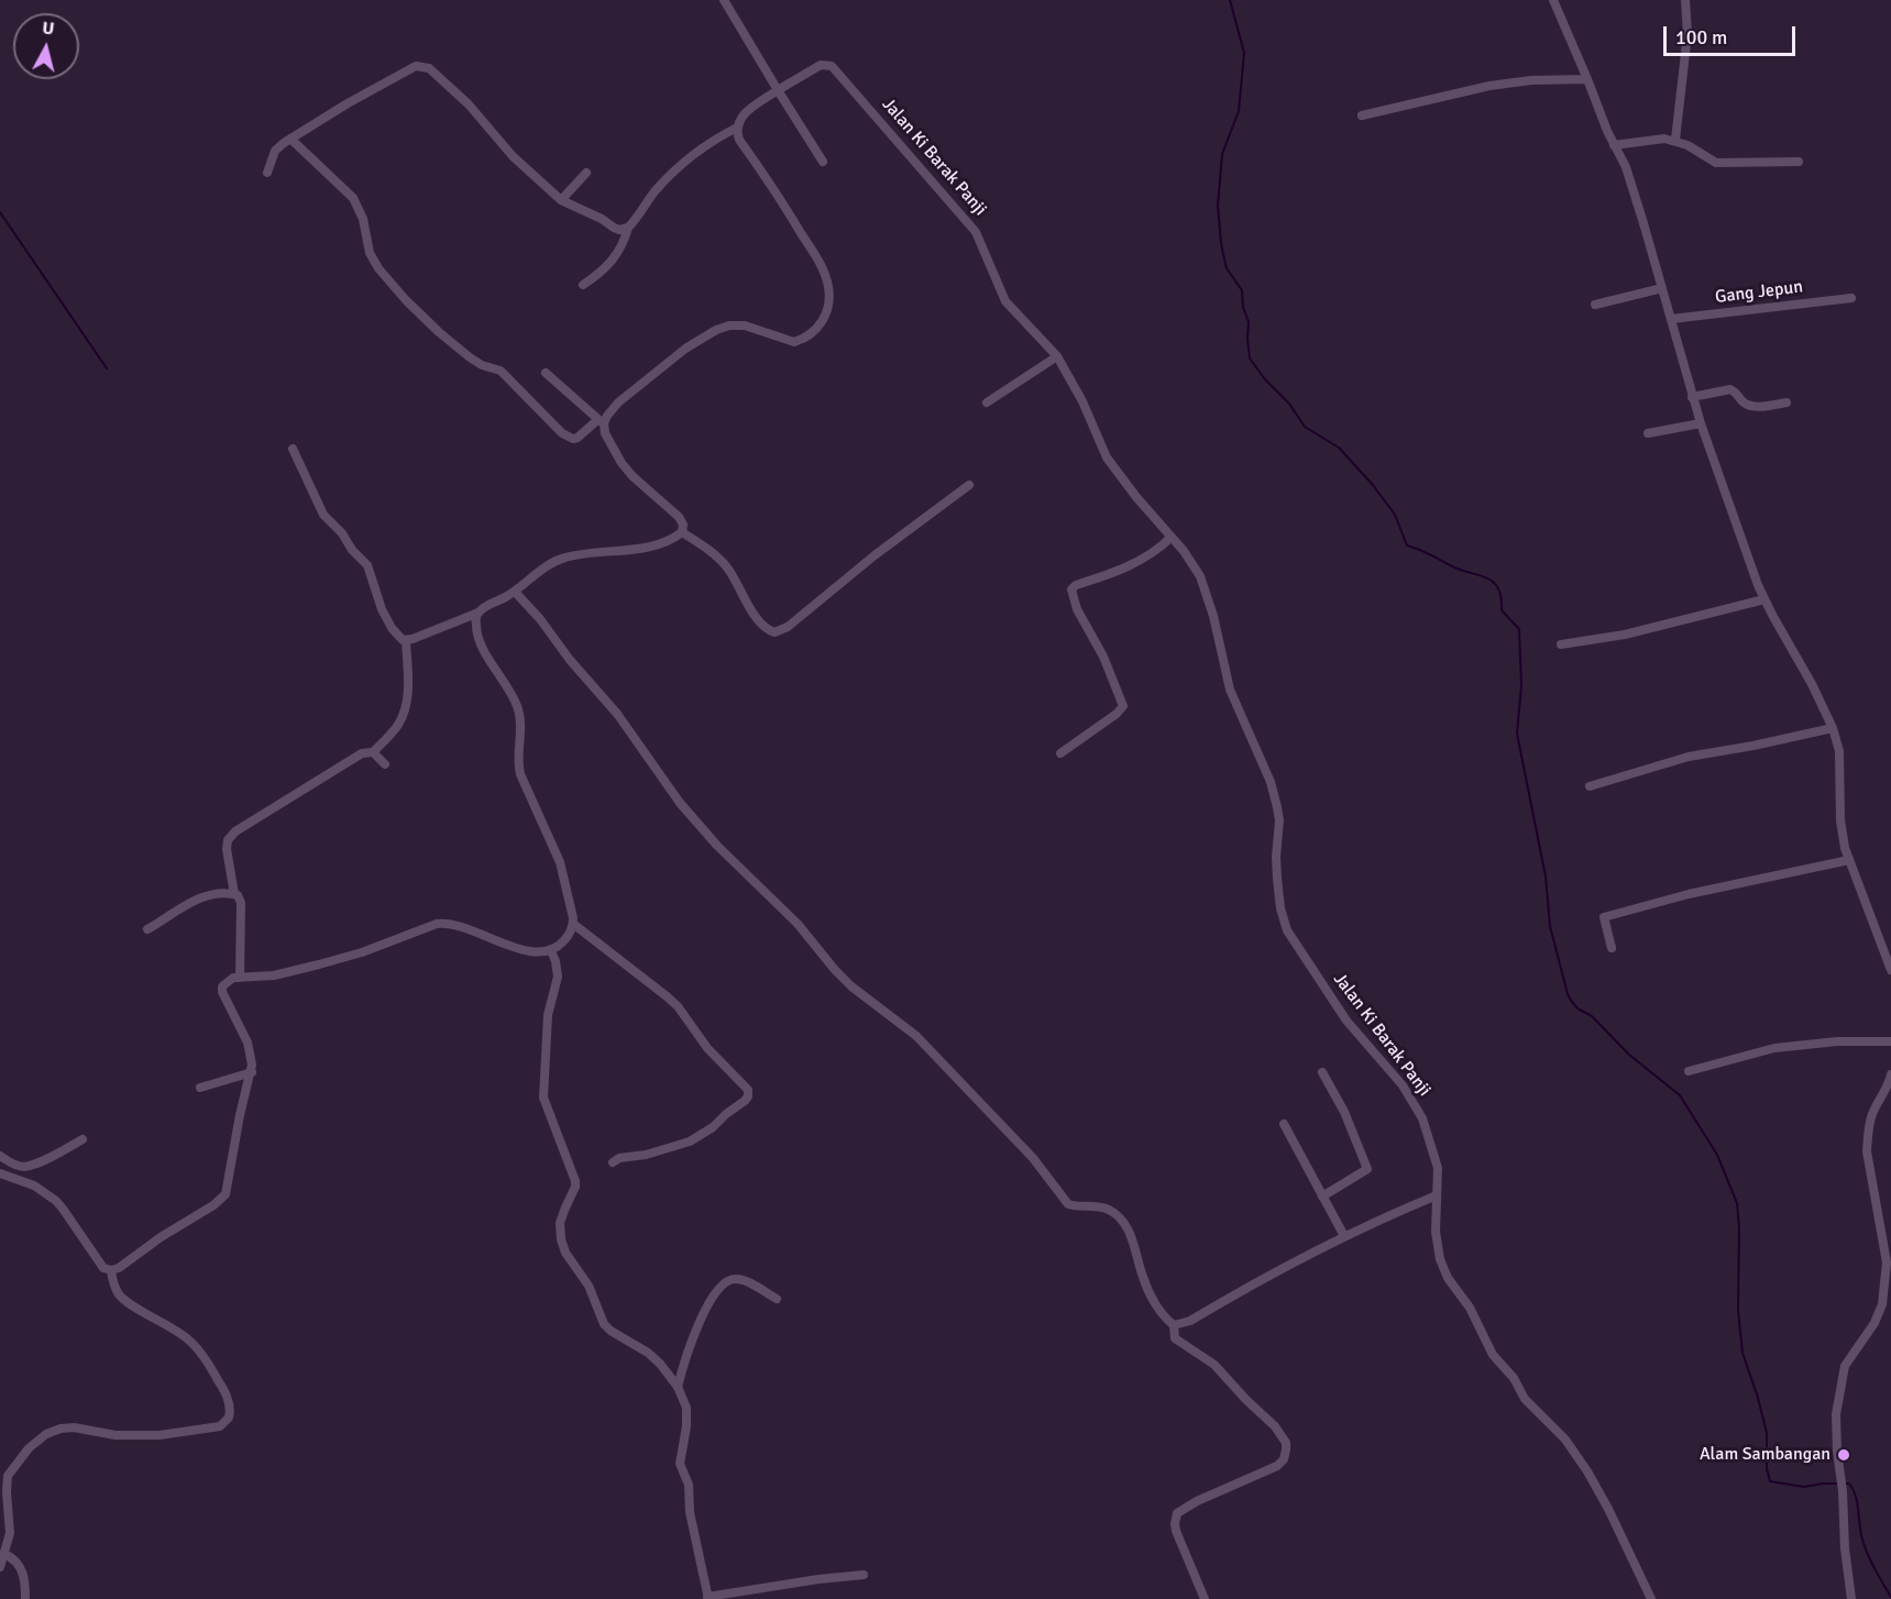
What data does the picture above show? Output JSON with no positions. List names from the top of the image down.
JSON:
{
  "streets": {
    "street": ["Jalan Ki Barak Panji", "Gang Jepun"]
  },
  "places": ["Alam Sambangan"],
  "scale_bar": "100 m",
  "north": "top"
}
